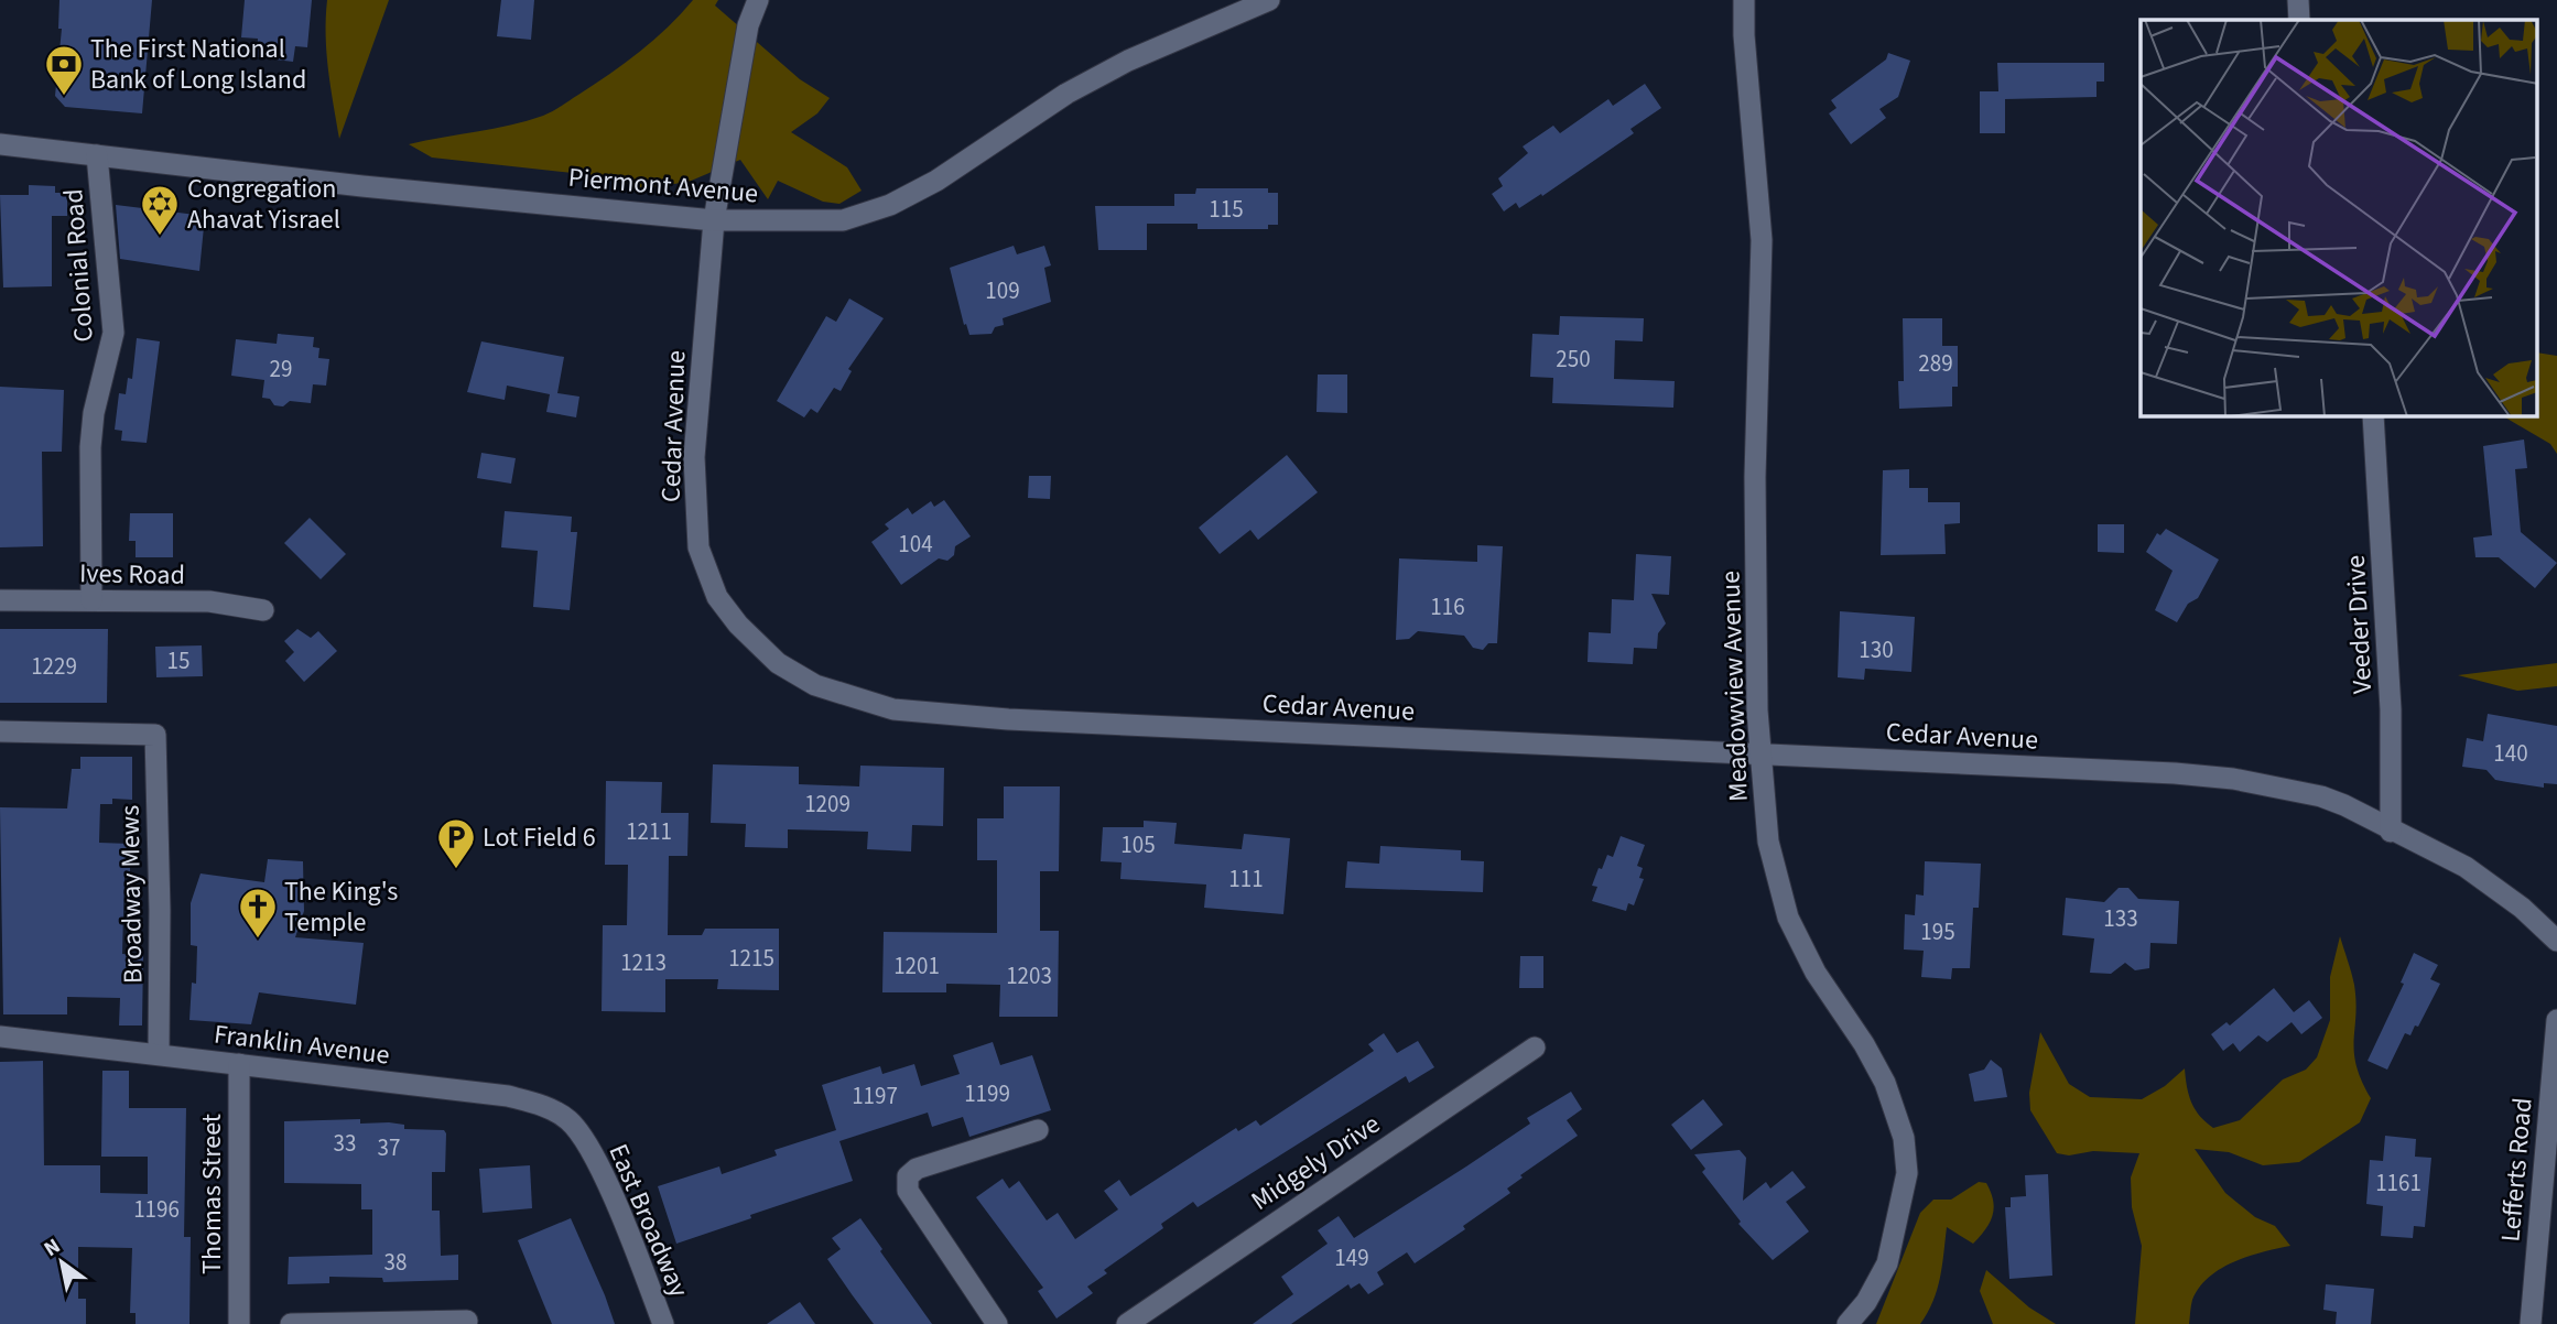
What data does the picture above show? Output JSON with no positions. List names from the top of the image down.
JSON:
{
  "streets": {
    "street": [
      "Piermont Avenue",
      "Colonial Road",
      "Cedar Avenue",
      "Ives Road",
      "Veeder Drive",
      "Meadowview Avenue",
      "Broadway Mews",
      "Franklin Avenue",
      "Midgely Drive",
      "Lefferts Road",
      "Thomas Street",
      "East Broadway"
    ]
  },
  "crossings": [
    ["Piermont Avenue", "Colonial Road"],
    ["Piermont Avenue", "Cedar Avenue"],
    ["Colonial Road", "Ives Road"],
    ["Cedar Avenue", "Veeder Drive"],
    ["Cedar Avenue", "Meadowview Avenue"],
    ["Broadway Mews", "Franklin Avenue"],
    ["Franklin Avenue", "Thomas Street"],
    ["Franklin Avenue", "East Broadway"]
  ],
  "places": {
    "bank": ["The First National Bank of Long Island"],
    "synagogue": ["Congregation Ahavat Yisrael"],
    "parking": ["Lot Field 6"],
    "church": ["The King's Temple"]
  },
  "house_numbers": [
    "115",
    "109",
    "250",
    "289",
    "29",
    "104",
    "116",
    "130",
    "15",
    "1229",
    "140",
    "1209",
    "1211",
    "105",
    "111",
    "133",
    "195",
    "1215",
    "1213",
    "1201",
    "1203",
    "1199",
    "1197",
    "33",
    "37",
    "1161",
    "1196",
    "149",
    "38"
  ],
  "north": "top left"
}
